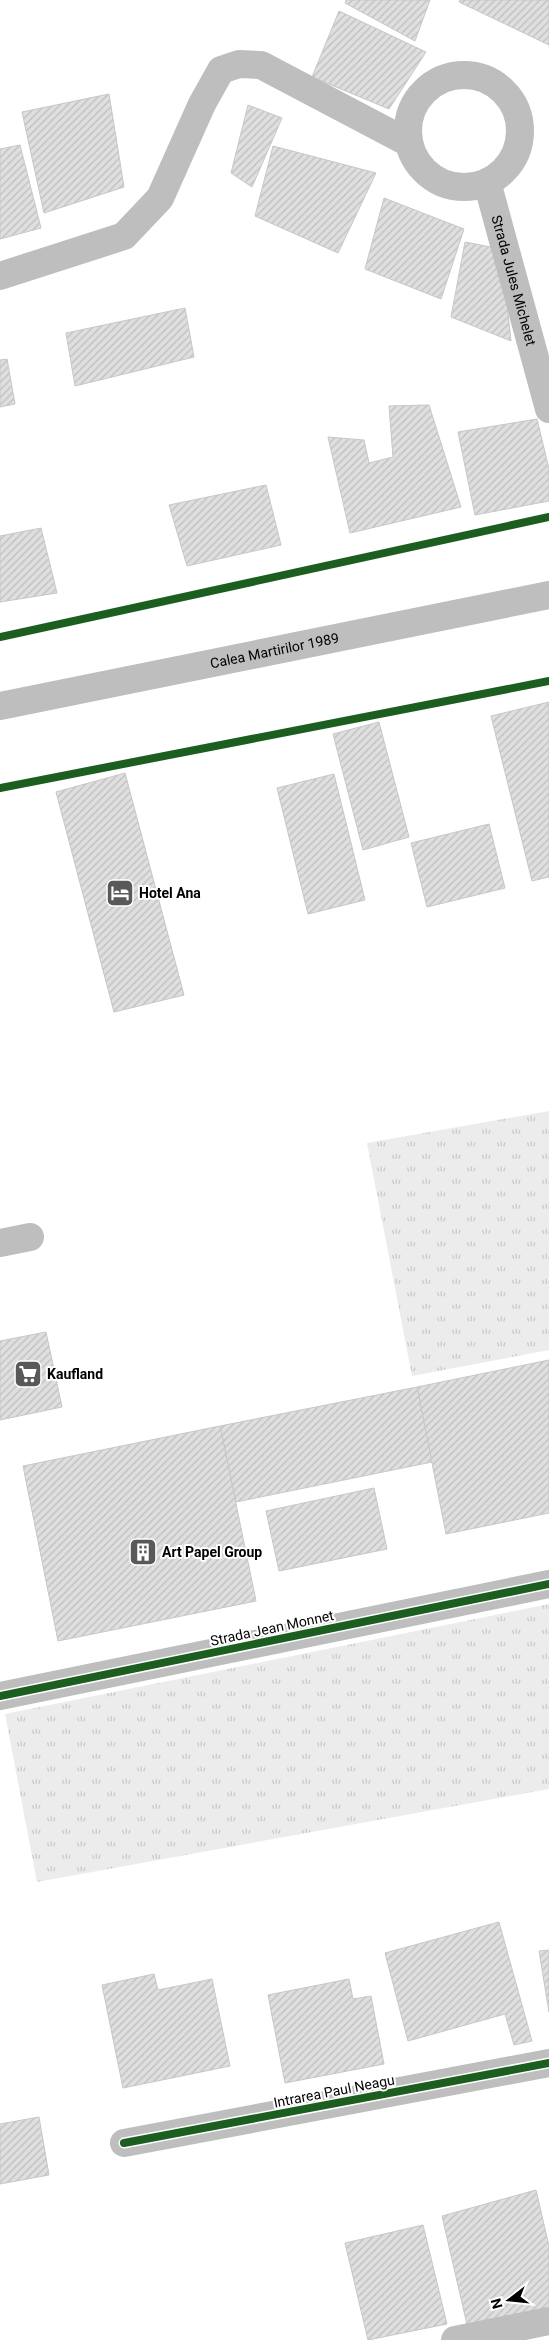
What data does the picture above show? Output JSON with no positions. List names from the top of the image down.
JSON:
{
  "streets": {
    "street": [
      "Strada Jules Michelet",
      "Calea Martirilor 1989",
      "Strada Jean Monnet",
      "Intrarea Paul Neagu"
    ]
  },
  "places": {
    "hotel": ["Hotel Ana"],
    "supermarket": ["Kaufland"],
    "building": ["Art Papel Group"]
  },
  "north": "left"
}
